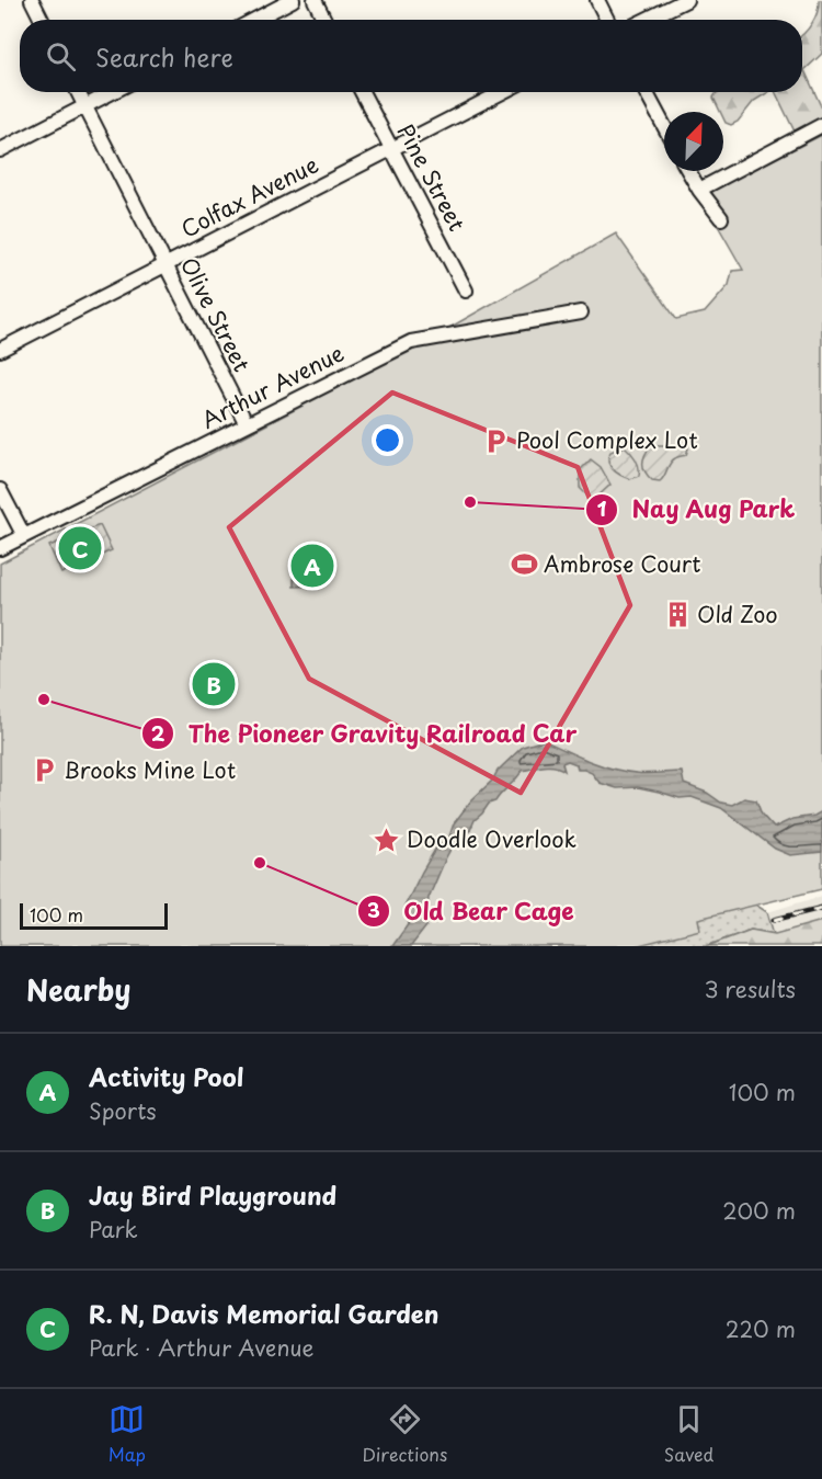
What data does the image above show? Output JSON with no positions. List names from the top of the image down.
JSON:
{
  "streets": {
    "street": [
      "Pine Street",
      "Colfax Avenue",
      "Olive Street",
      "Arthur Avenue"
    ]
  },
  "crossings": [
    ["Pine Street", "Colfax Avenue"],
    ["Colfax Avenue", "Olive Street"],
    ["Olive Street", "Arthur Avenue"]
  ],
  "places": {
    "parking": ["Pool Complex Lot", "Brooks Mine Lot"],
    "other": ["Nay Aug Park", "The Pioneer Gravity Railroad Car", "Old Bear Cage"],
    "sports": ["Ambrose Court"],
    "building": ["Old Zoo"],
    "place": ["Doodle Overlook"]
  },
  "scale_bar": "100 m",
  "north": "top right",
  "page": {
    "search": "Search here",
    "pins": ["C", "A", "B"],
    "scale": "100 m",
    "heading": ["Nearby", "3 results"],
    "list": [
      {
        "mark": "A",
        "name": "Activity Pool",
        "note": "Sports",
        "value": "100 m"
      },
      {
        "mark": "B",
        "name": "Jay Bird Playground",
        "note": "Park",
        "value": "200 m"
      },
      {
        "mark": "C",
        "name": "R. N, Davis Memorial Garden",
        "note": "Park · Arthur Avenue",
        "value": "220 m"
      }
    ],
    "nav": ["Map", "Directions", "Saved"]
  }
}
